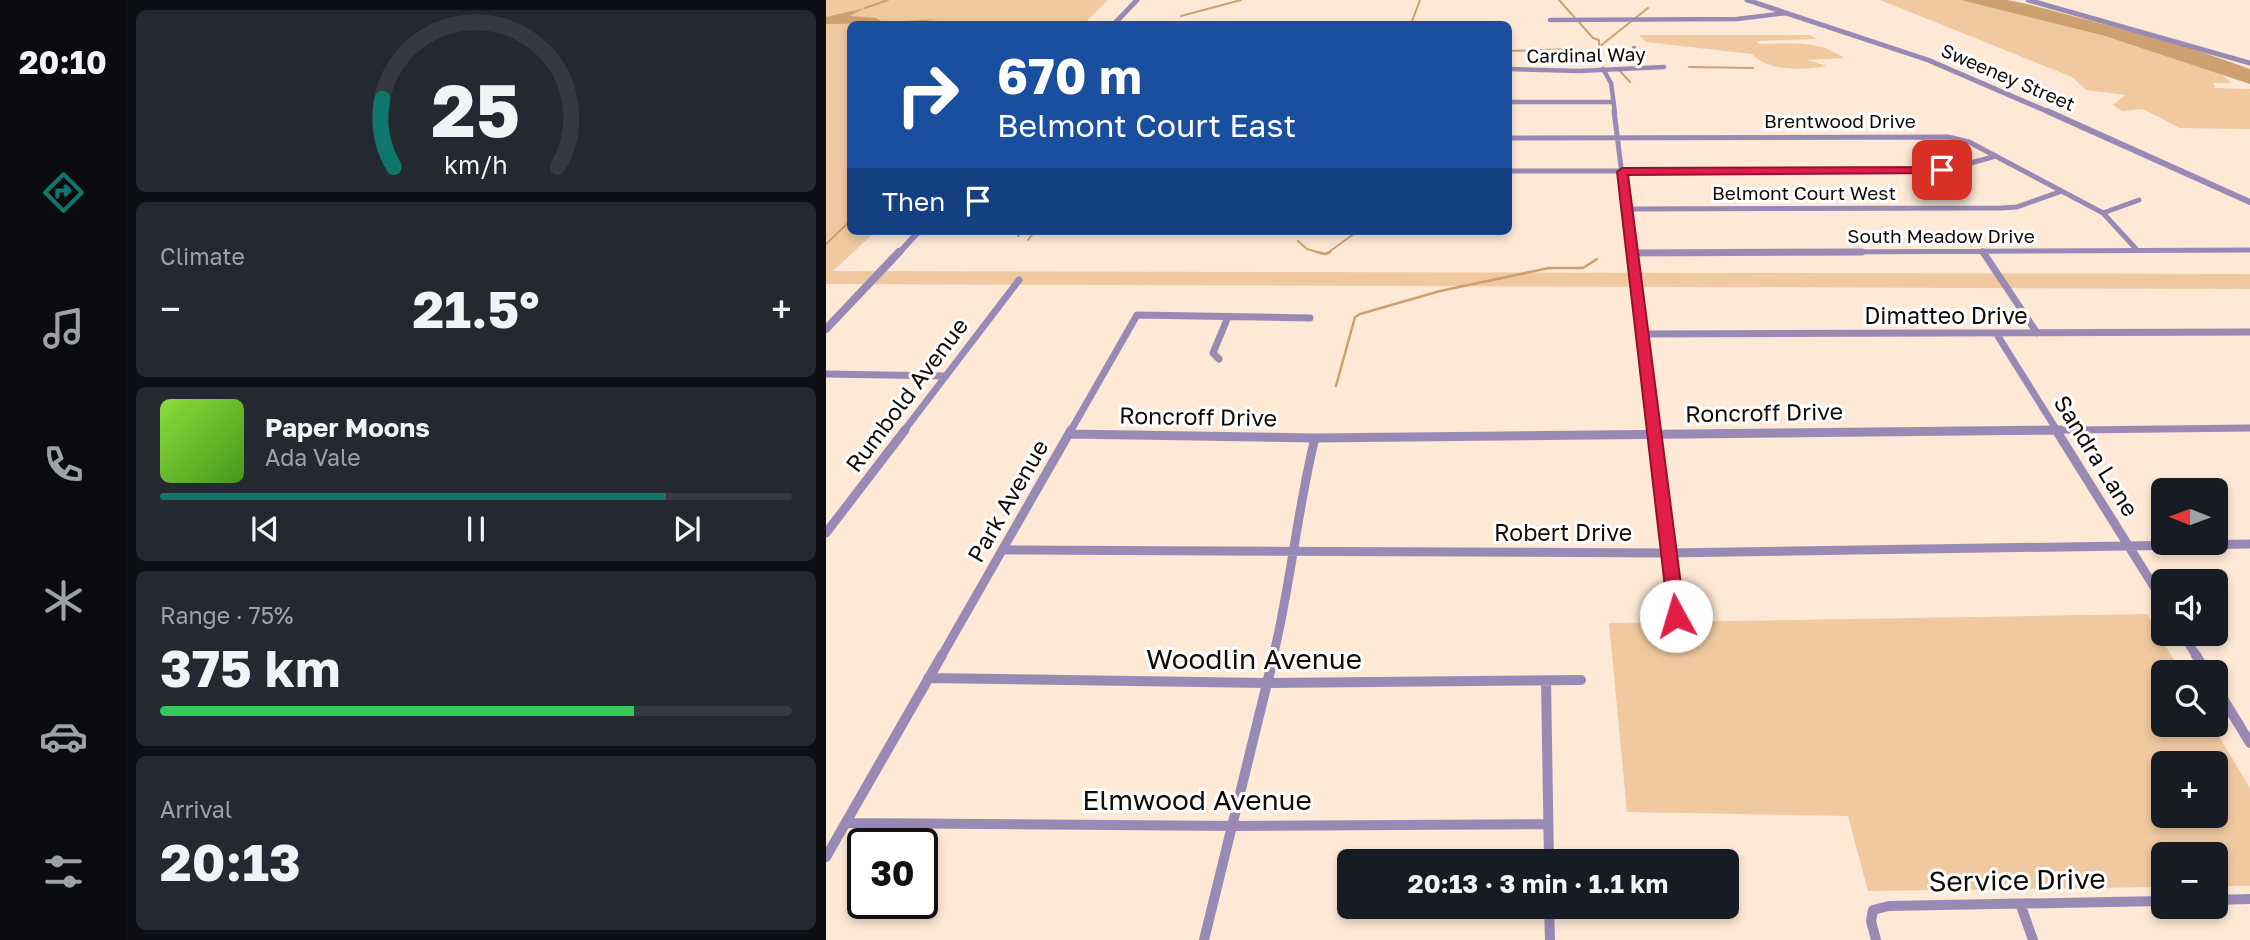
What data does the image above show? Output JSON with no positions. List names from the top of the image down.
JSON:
{
  "streets": {
    "street": [
      "Cardinal Way",
      "Sweeney Street",
      "Brentwood Drive",
      "Belmont Court West",
      "South Meadow Drive",
      "Dimatteo Drive",
      "Rumbold Avenue",
      "Roncroff Drive",
      "Sandra Lane",
      "Park Avenue",
      "Robert Drive",
      "Woodlin Avenue",
      "Elmwood Avenue",
      "Service Drive"
    ]
  },
  "crossings": [
    ["Brentwood Drive", "Belmont Court West"],
    ["Brentwood Drive", "South Meadow Drive"],
    ["Dimatteo Drive", "Sandra Lane"],
    ["Roncroff Drive", "Sandra Lane"],
    ["Roncroff Drive", "Park Avenue"],
    ["Sandra Lane", "Robert Drive"],
    ["Park Avenue", "Robert Drive"],
    ["Park Avenue", "Woodlin Avenue"],
    ["Park Avenue", "Elmwood Avenue"]
  ],
  "north": "left",
  "page": {
    "tabs": "20:10",
    "turn": ["670 m", "Belmont Court East"],
    "then": "Then",
    "tile": [
      "Climate",
      ["Range · 75%", "375 km"],
      ["Arrival", "20:13"]
    ],
    "heat": ["−", "21.5°", "+"],
    "song": ["Paper Moons", "Ada Vale"],
    "map_buttons": ["+", "−"],
    "limit": "30",
    "trip": "20:13 · 3 min · 1.1 km",
    "gauge": ["25", "km/h"]
  }
}
